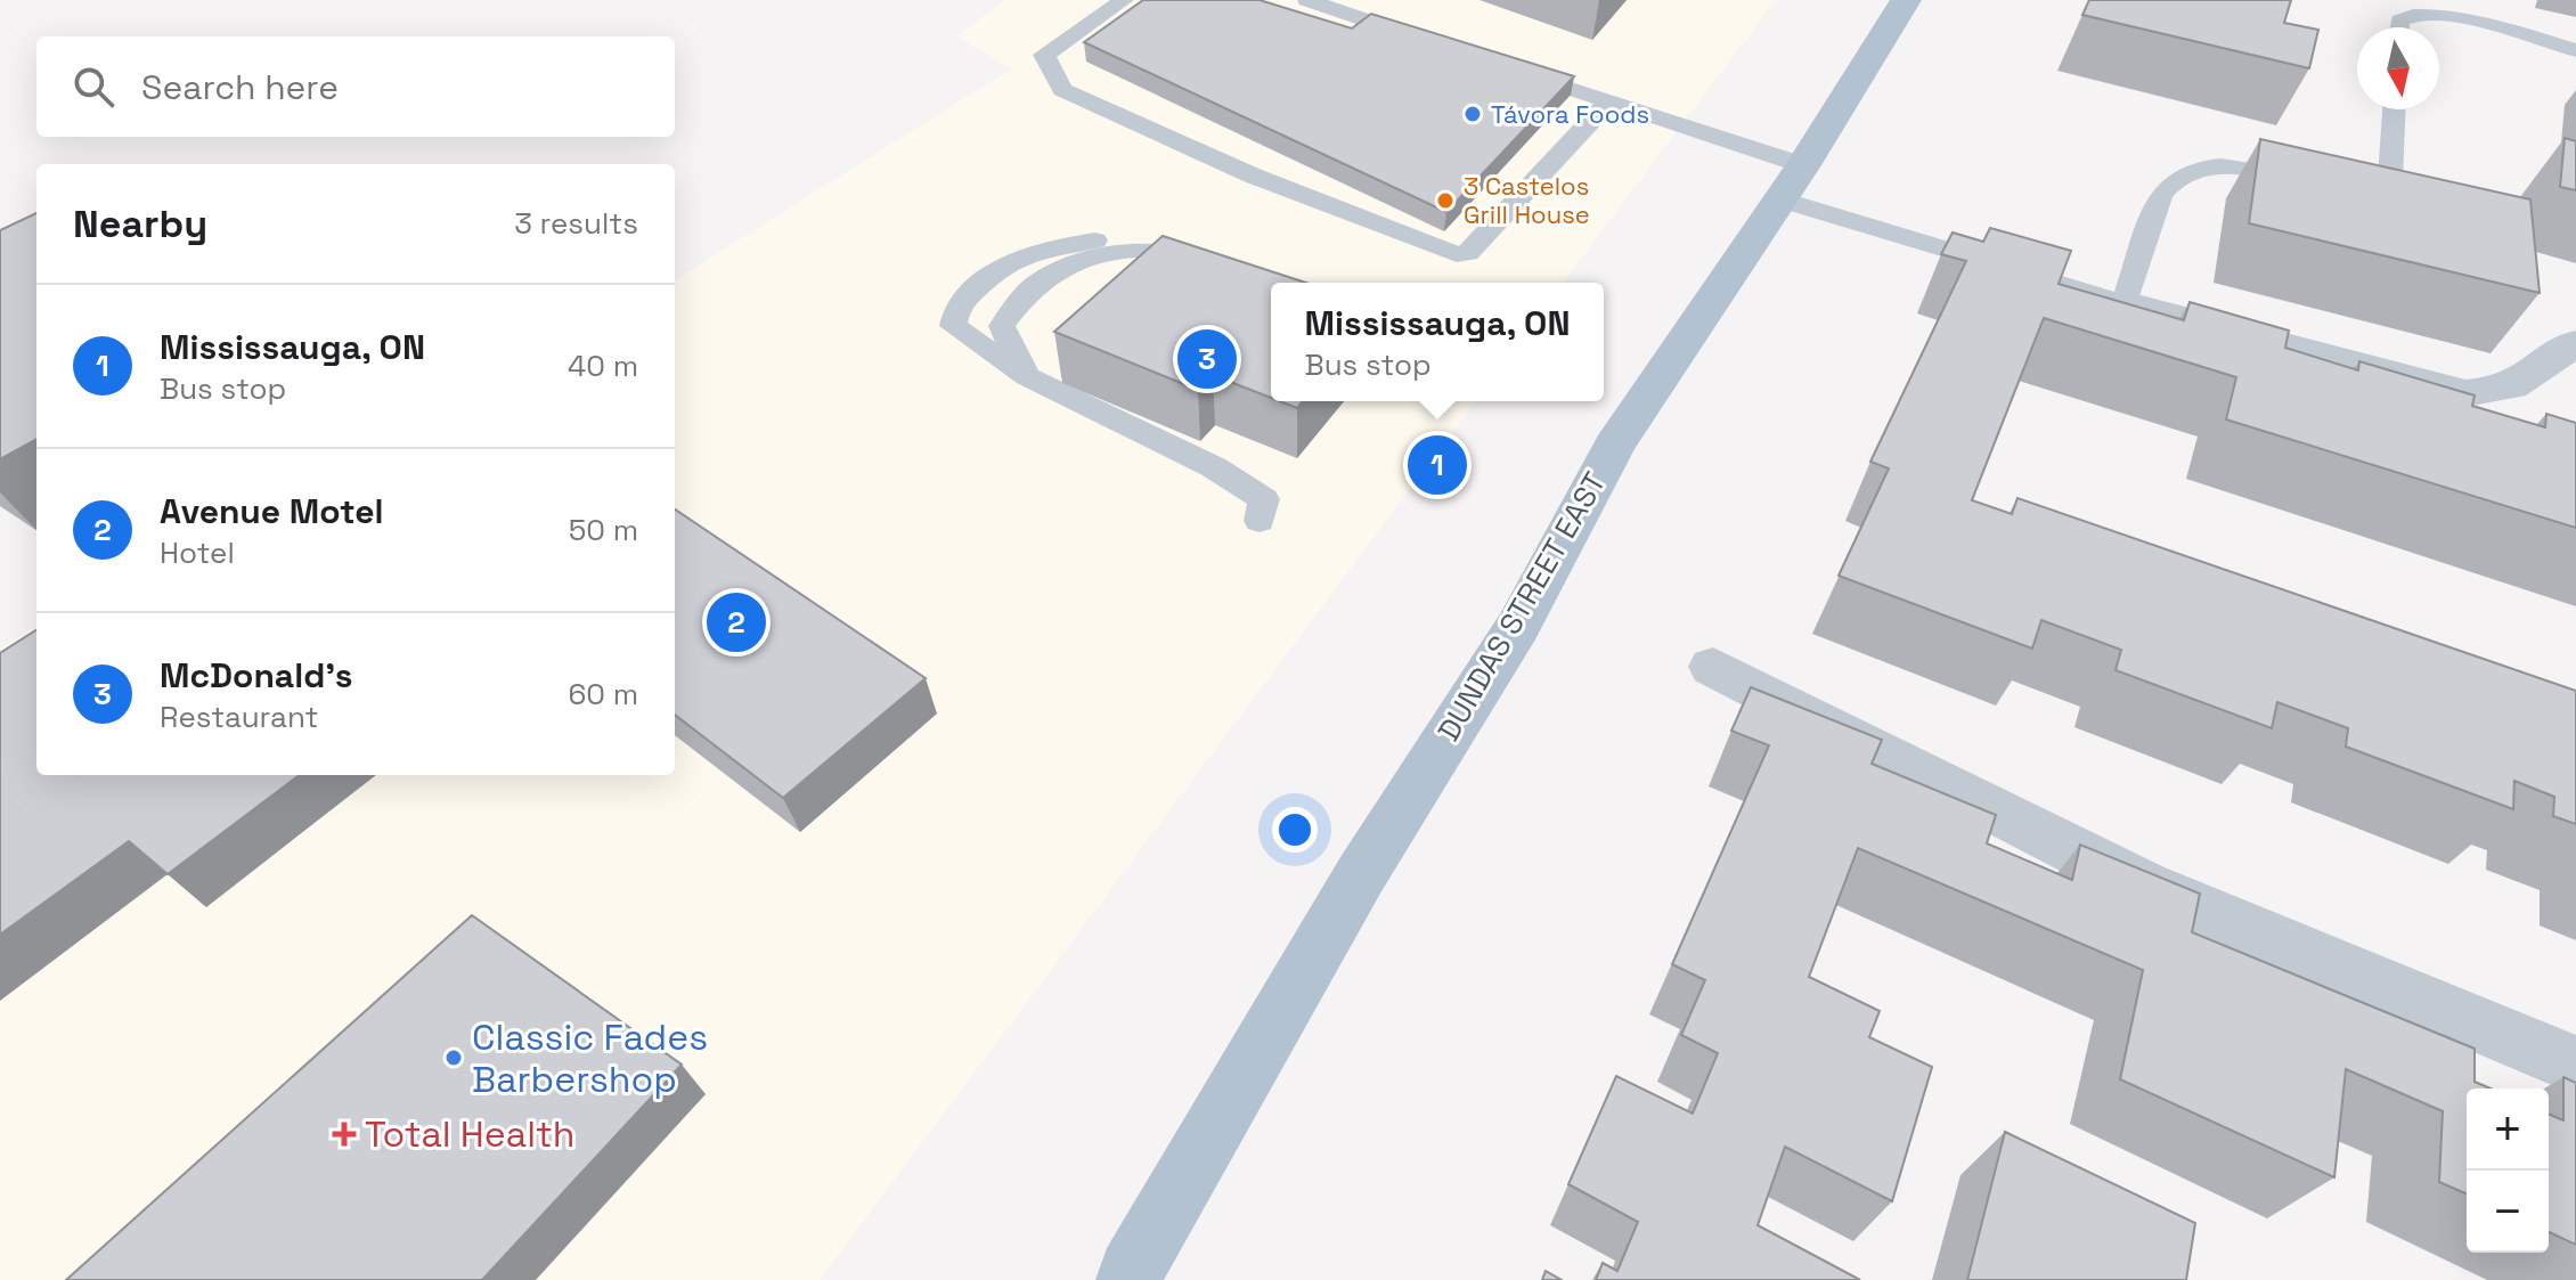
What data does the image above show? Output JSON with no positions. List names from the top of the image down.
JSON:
{
  "streets": {
    "main road": ["DUNDAS STREET EAST"]
  },
  "places": {
    "other": ["Távora Foods", "3 Castelos Grill House", "Classic Fades Barbershop"],
    "health": ["Total Health"]
  },
  "north": "bottom",
  "page": {
    "search": "Search here",
    "heading": ["Nearby", "3 results"],
    "popup": ["Mississauga, ON", "Bus stop"],
    "list": [
      {
        "mark": "1",
        "name": "Mississauga, ON",
        "note": "Bus stop",
        "value": "40 m"
      },
      {
        "mark": "2",
        "name": "Avenue Motel",
        "note": "Hotel",
        "value": "50 m"
      },
      {
        "mark": "3",
        "name": "McDonald's",
        "note": "Restaurant",
        "value": "60 m"
      }
    ],
    "pins": ["3", "1", "2"],
    "map_buttons": ["+", "−"]
  }
}
